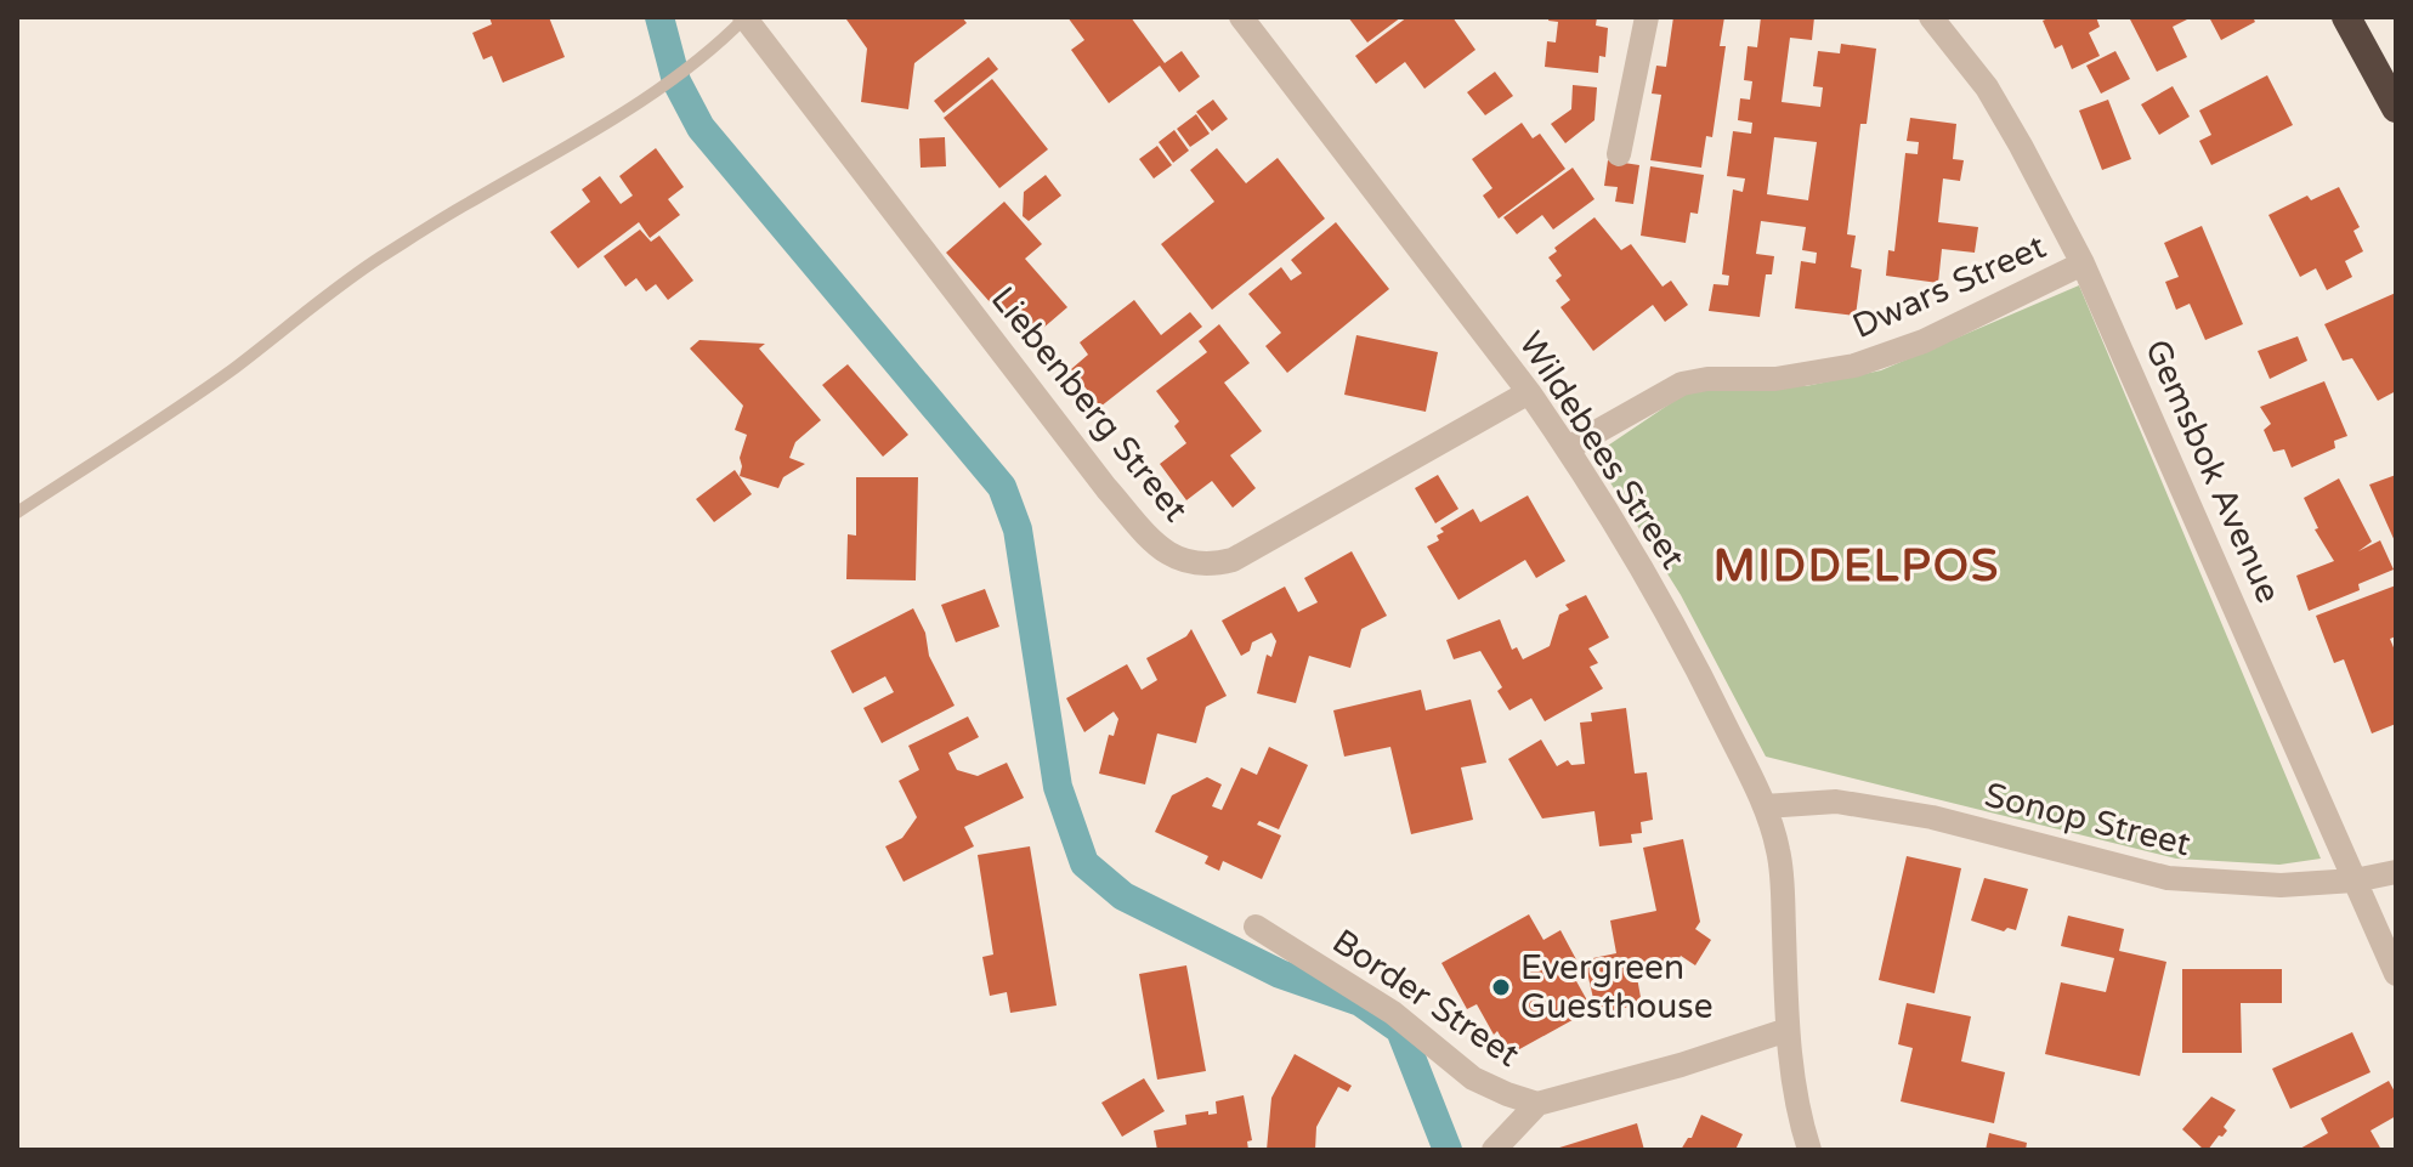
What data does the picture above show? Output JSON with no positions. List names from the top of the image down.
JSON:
{
  "streets": {
    "street": [
      "Dwars Street",
      "Liebenberg Street",
      "Wildebees Street",
      "Gemsbok Avenue",
      "Sonop Street",
      "Border Street"
    ]
  },
  "crossings": [
    ["Dwars Street", "Wildebees Street"],
    ["Dwars Street", "Gemsbok Avenue"],
    ["Liebenberg Street", "Wildebees Street"],
    ["Wildebees Street", "Sonop Street"],
    ["Wildebees Street", "Border Street"],
    ["Gemsbok Avenue", "Sonop Street"]
  ],
  "districts": ["MIDDELPOS"],
  "places": ["Evergreen Guesthouse"]
}
